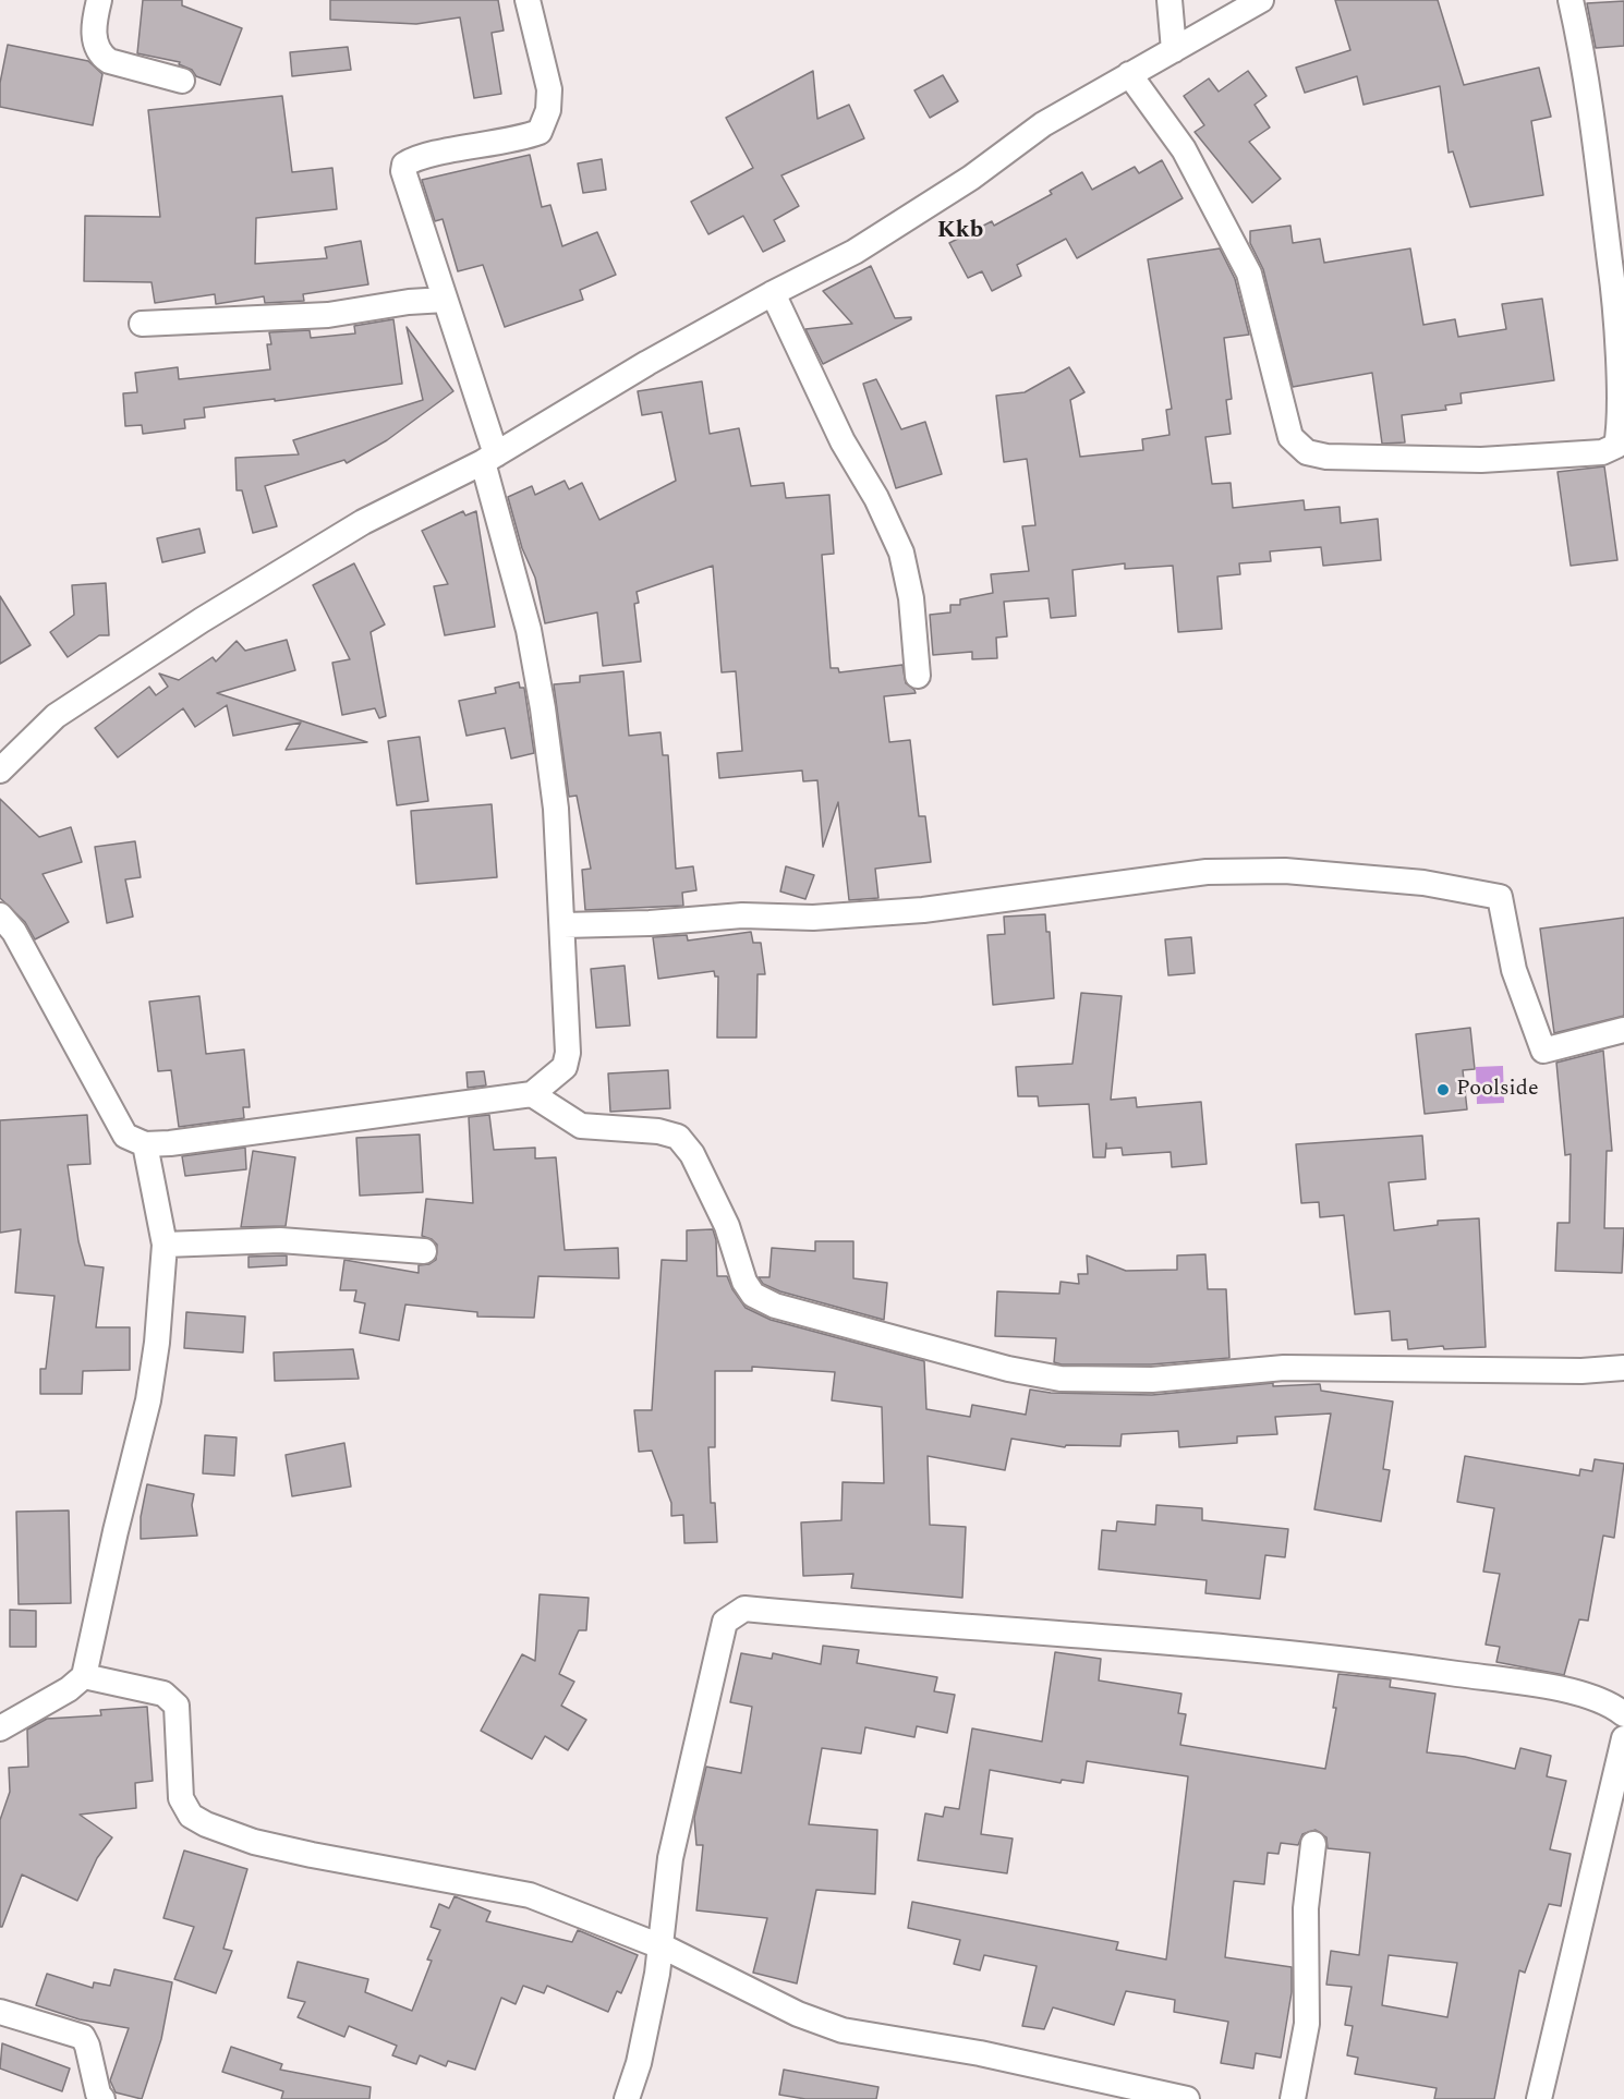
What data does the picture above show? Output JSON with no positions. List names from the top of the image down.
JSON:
{
  "districts": ["Kkb"],
  "places": ["Poolside"]
}
